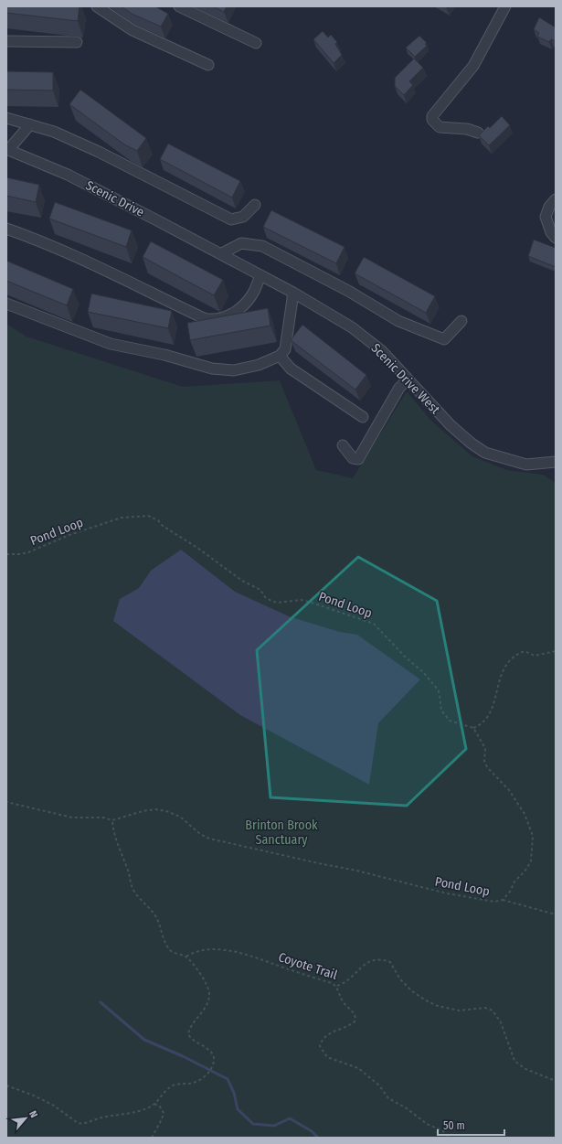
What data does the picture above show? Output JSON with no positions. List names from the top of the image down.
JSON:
{
  "streets": {
    "street": ["Scenic Drive", "Scenic Drive West"],
    "path": ["Pond Loop", "Coyote Trail"]
  },
  "crossings": [
    ["Scenic Drive", "Scenic Drive West"]
  ],
  "parks": ["Brinton Brook Sanctuary"],
  "scale_bar": "50 m",
  "north": "top right"
}
